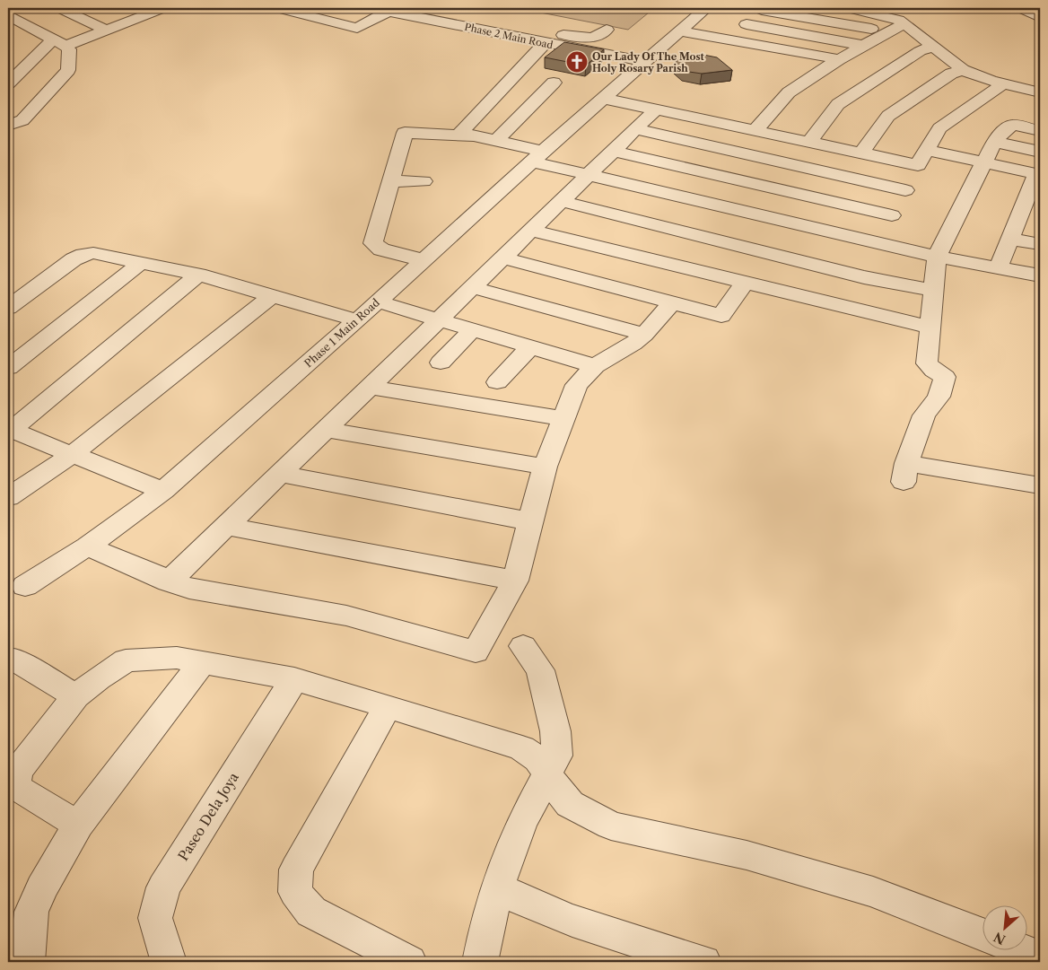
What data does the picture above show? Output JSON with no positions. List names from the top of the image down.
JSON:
{
  "streets": {
    "street": ["Phase 2 Main Road", "Phase 1 Main Road", "Paseo Dela Joya"]
  },
  "crossings": [
    ["Phase 2 Main Road", "Phase 1 Main Road"]
  ],
  "places": {
    "church": ["Our Lady Of The Most Holy Rosary Parish"]
  },
  "north": "bottom left"
}
